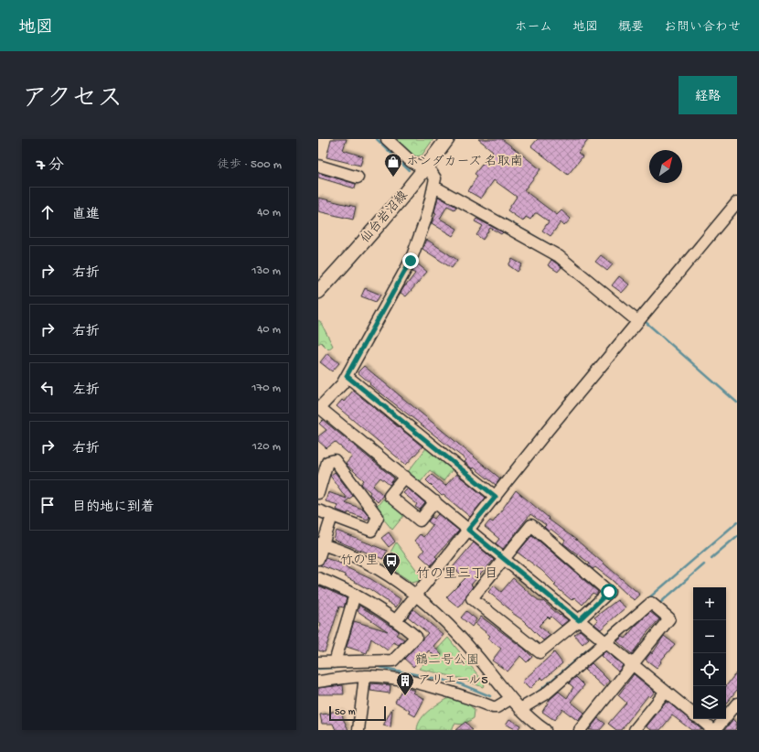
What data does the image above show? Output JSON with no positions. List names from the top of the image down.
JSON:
{
  "streets": {
    "main road": ["仙台岩沼線"]
  },
  "districts": ["竹の里三丁目"],
  "parks": ["鶴二号公園"],
  "places": {
    "shop": ["ホンダカーズ 名取南"],
    "bus stop": ["竹の里"],
    "building": ["アリエール5"]
  },
  "scale_bar": "50 m",
  "north": "top right",
  "page": {
    "header": "地図",
    "nav": [
      "ホーム",
      "地図",
      "概要",
      "お問い合わせ"
    ],
    "title": "アクセス",
    "buttons": "経路",
    "heading": ["7 分", "徒歩 · 500 m"],
    "list": [
      ["直進", "40 m"],
      ["右折", "130 m"],
      ["右折", "40 m"],
      ["左折", "170 m"],
      ["右折", "120 m"],
      "目的地に到着"
    ],
    "map_buttons": ["+", "−"],
    "scale": "50 m"
  }
}
